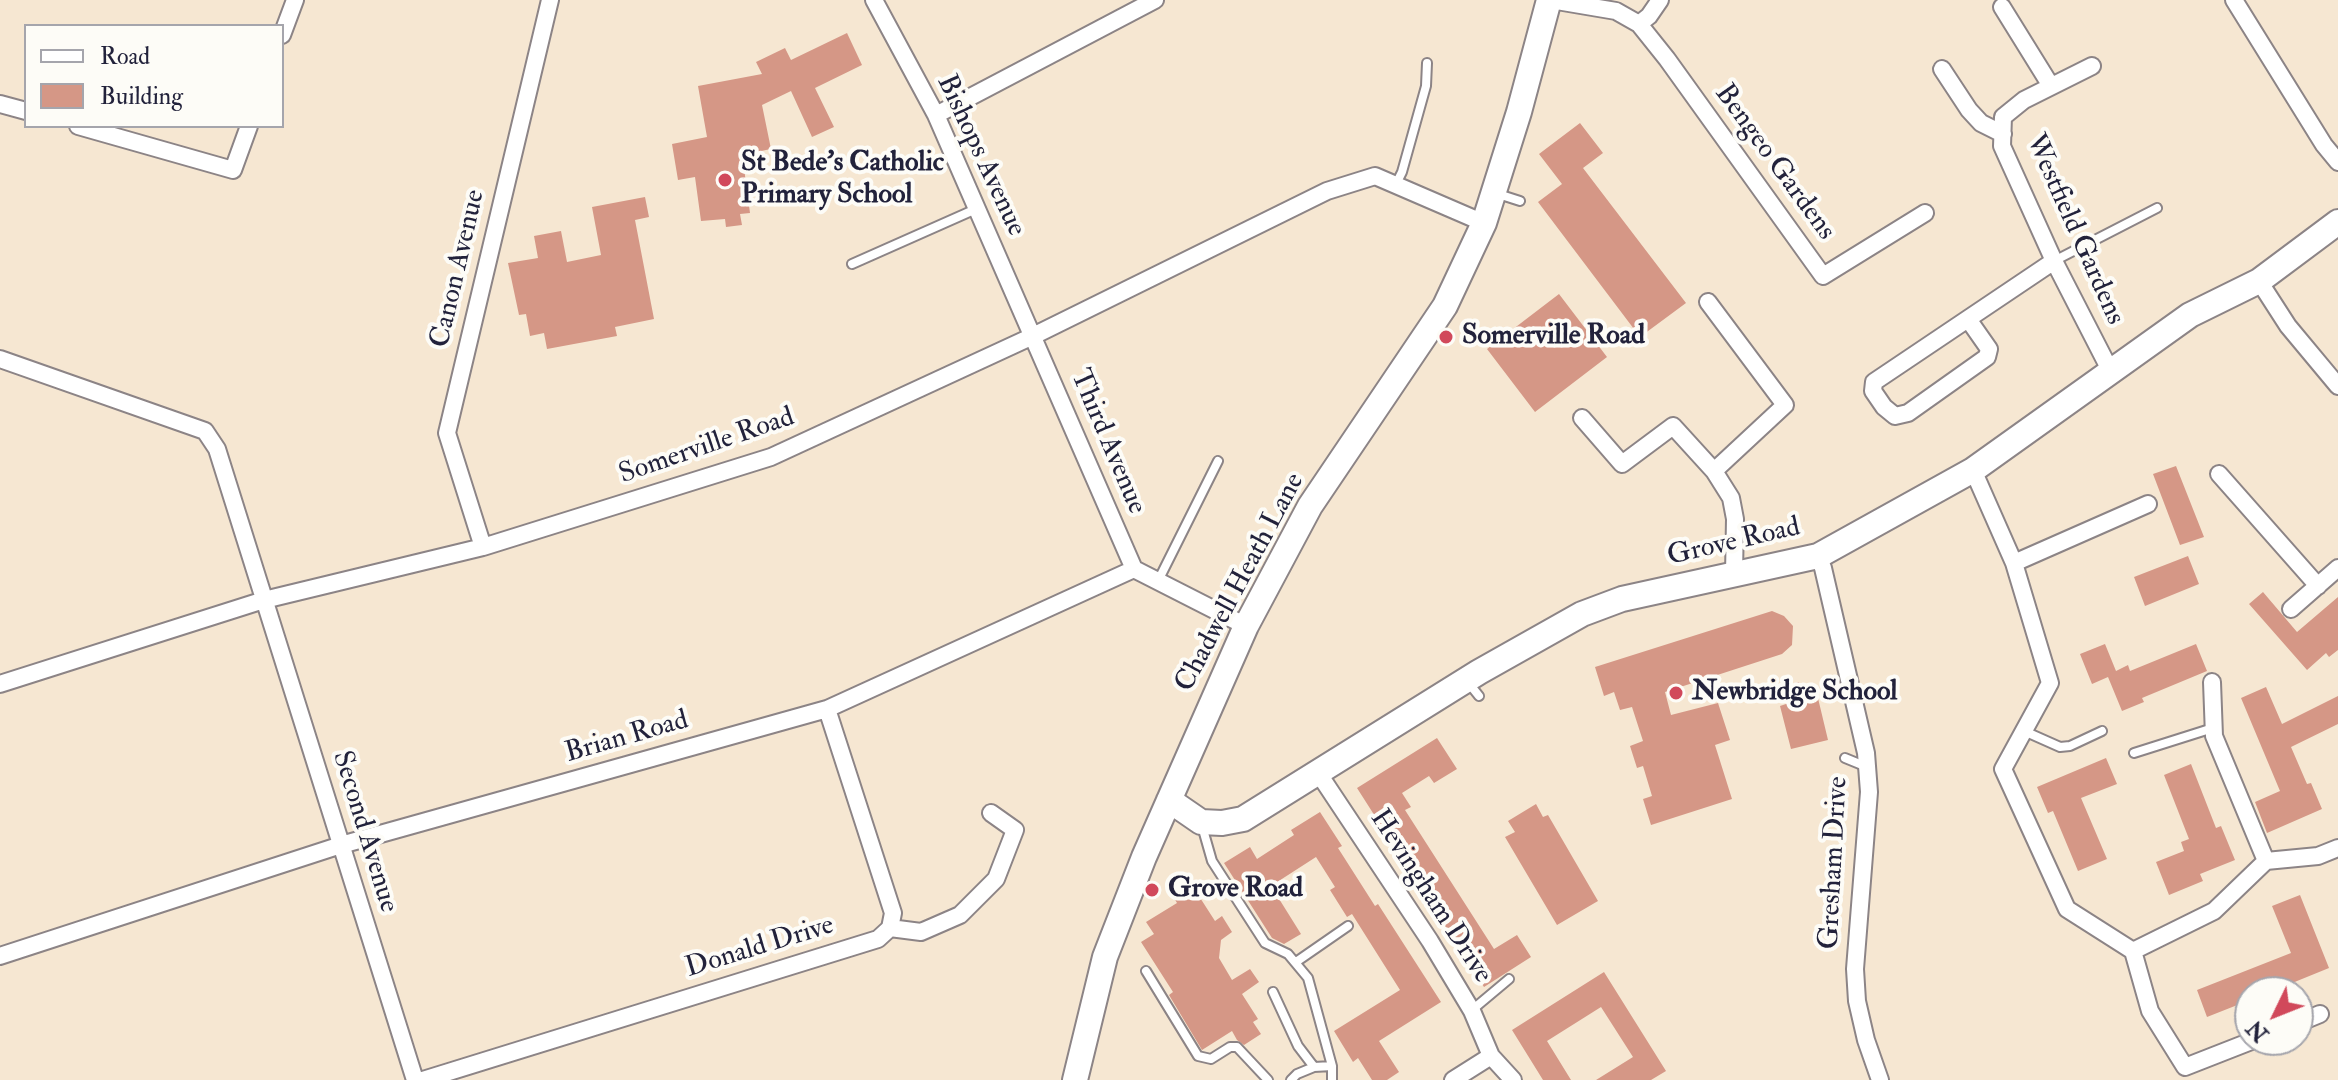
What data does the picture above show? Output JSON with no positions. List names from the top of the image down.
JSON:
{
  "streets": {
    "street": [
      "Bishops Avenue",
      "Bengeo Gardens",
      "Westfield Gardens",
      "Canon Avenue",
      "Third Avenue",
      "Somerville Road",
      "Grove Road",
      "Chadwell Heath Lane",
      "Brian Road",
      "Second Avenue",
      "Gresham Drive",
      "Hevingham Drive",
      "Donald Drive"
    ]
  },
  "crossings": [
    ["Bishops Avenue", "Third Avenue"],
    ["Bishops Avenue", "Somerville Road"],
    ["Westfield Gardens", "Grove Road"],
    ["Canon Avenue", "Somerville Road"],
    ["Third Avenue", "Somerville Road"],
    ["Third Avenue", "Brian Road"],
    ["Somerville Road", "Chadwell Heath Lane"],
    ["Somerville Road", "Second Avenue"],
    ["Grove Road", "Gresham Drive"],
    ["Grove Road", "Hevingham Drive"],
    ["Brian Road", "Second Avenue"]
  ],
  "places": [
    "St Bede's Catholic Primary School",
    "Somerville Road",
    "Newbridge School",
    "Grove Road"
  ],
  "legend": ["Road", "Building"],
  "north": "bottom left"
}
